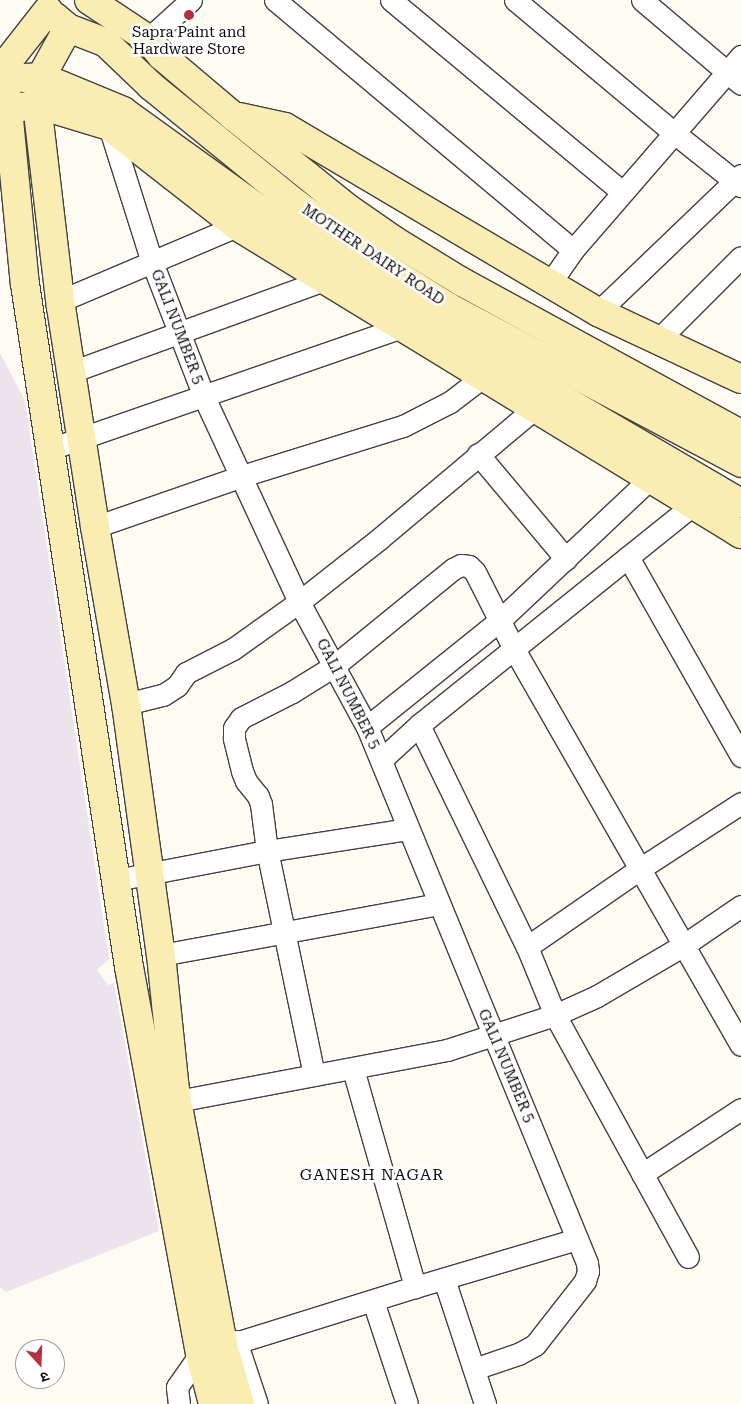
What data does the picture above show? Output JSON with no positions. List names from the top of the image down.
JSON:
{
  "streets": {
    "main road": ["MOTHER DAIRY ROAD"],
    "street": ["GALI NUMBER 5"]
  },
  "districts": ["GANESH NAGAR"],
  "places": ["Sapra Paint and Hardware Store"],
  "north": "bottom"
}
